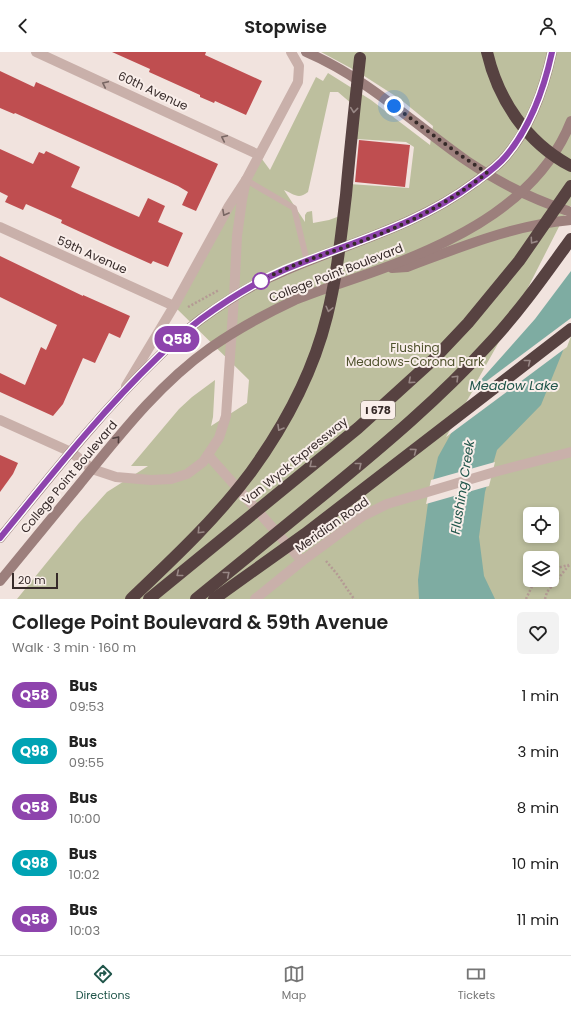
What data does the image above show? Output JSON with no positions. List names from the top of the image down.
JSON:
{
  "streets": {
    "highway": ["I 678", "Van Wyck Expressway"],
    "main road": ["College Point Boulevard"],
    "street": ["60th Avenue", "59th Avenue", "Meridian Road"]
  },
  "crossings": [
    ["60th Avenue", "College Point Boulevard"],
    ["59th Avenue", "College Point Boulevard"]
  ],
  "one_way": ["60th Avenue"],
  "water": ["Meadow Lake", "Flushing Creek"],
  "parks": ["Flushing Meadows-Corona Park"],
  "lines": ["bus line Q58"],
  "scale_bar": "20 m",
  "page": {
    "header": "Stopwise",
    "on_map": "Q58",
    "scale": "20 m",
    "heading": ["College Point Boulevard & 59th Avenue", "Walk · 3 min · 160 m"],
    "list": [
      {
        "mark": "Q58",
        "name": "Bus",
        "note": "09:53",
        "value": "1 min"
      },
      {
        "mark": "Q98",
        "name": "Bus",
        "note": "09:55",
        "value": "3 min"
      },
      {
        "mark": "Q58",
        "name": "Bus",
        "note": "10:00",
        "value": "8 min"
      },
      {
        "mark": "Q98",
        "name": "Bus",
        "note": "10:02",
        "value": "10 min"
      },
      {
        "mark": "Q58",
        "name": "Bus",
        "note": "10:03",
        "value": "11 min"
      }
    ],
    "tabs": ["Directions", "Map", "Tickets"]
  }
}
